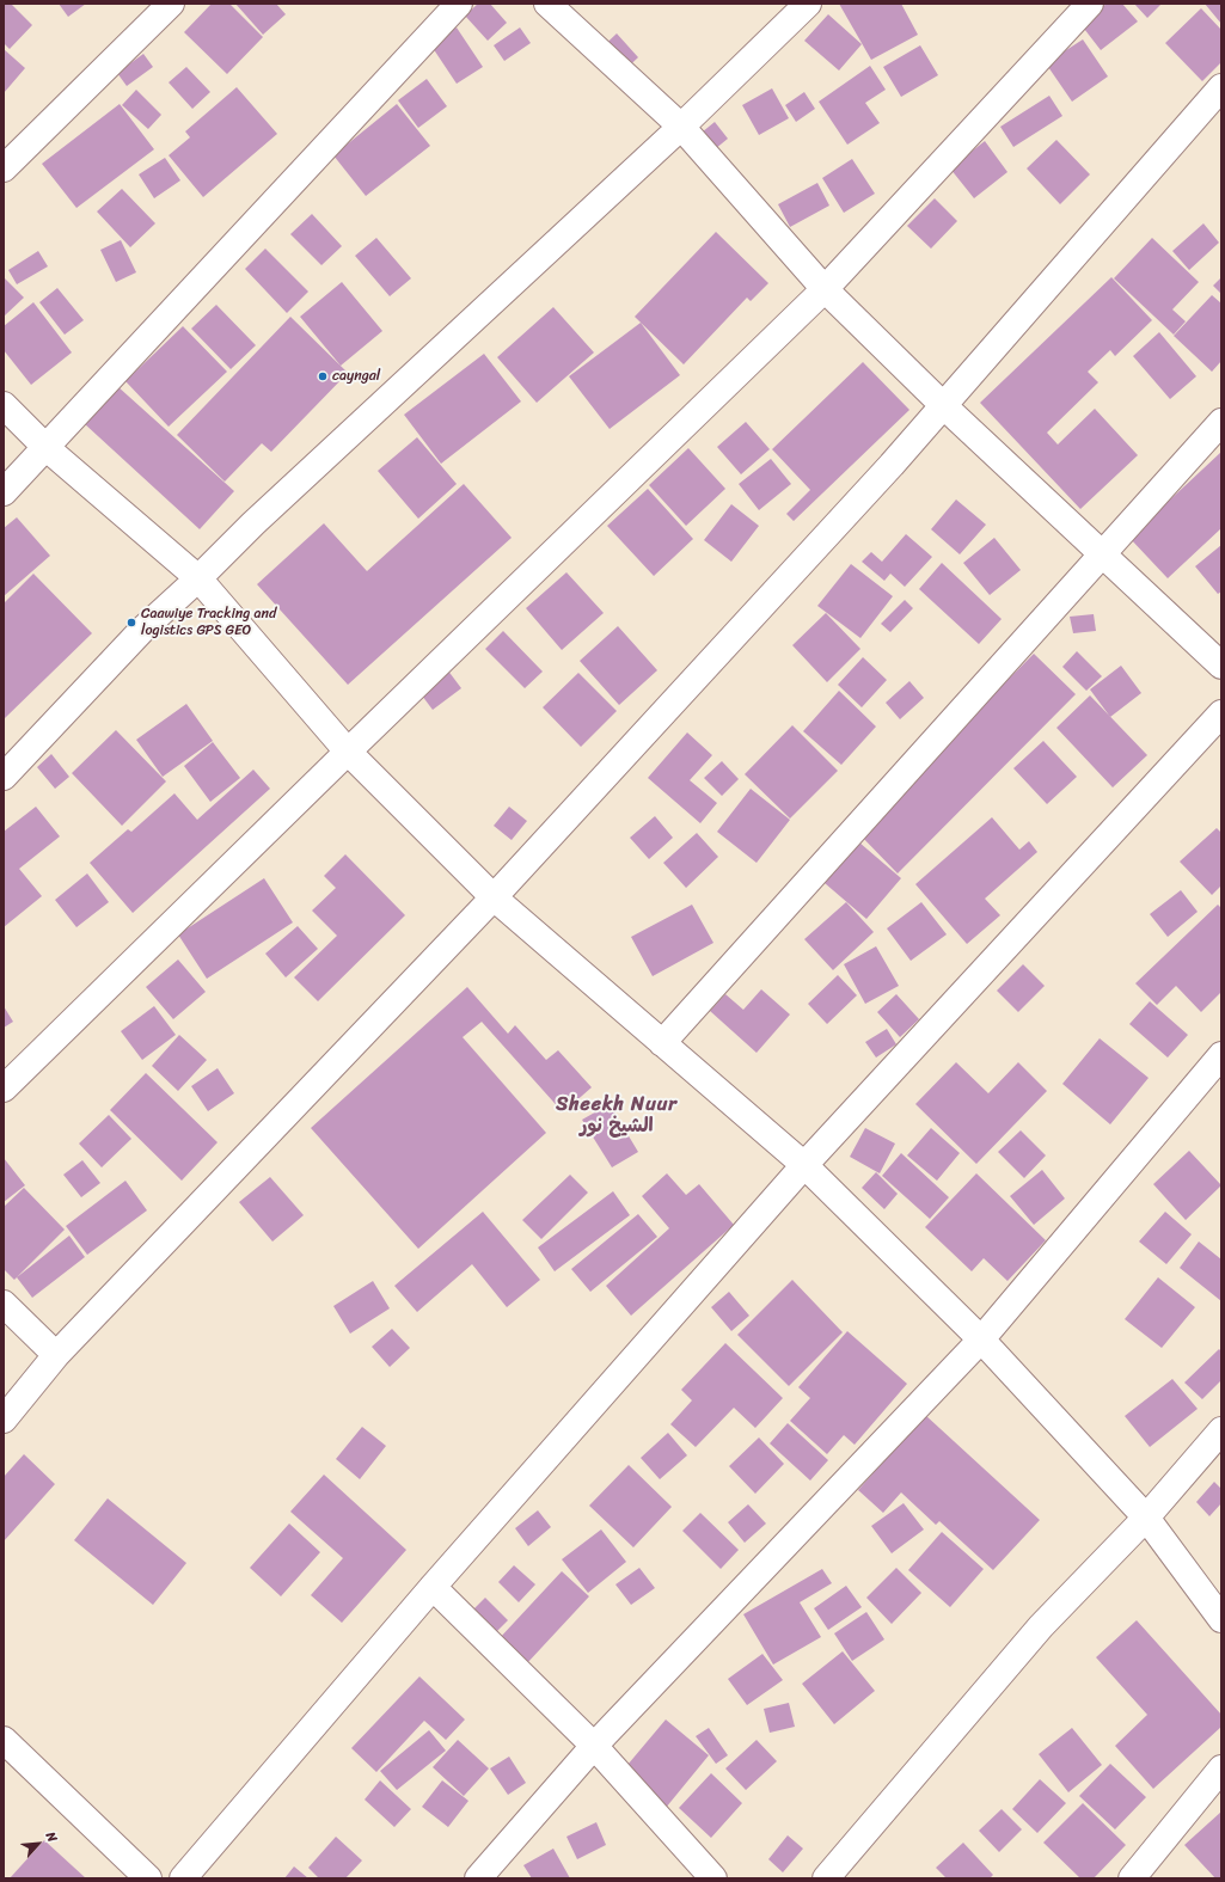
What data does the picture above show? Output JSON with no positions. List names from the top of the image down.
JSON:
{
  "districts": ["Sheekh Nuur الشيخ نور"],
  "places": ["cayngal", "Caawiye Tracking and logistics GPS GEO"],
  "north": "top right"
}
